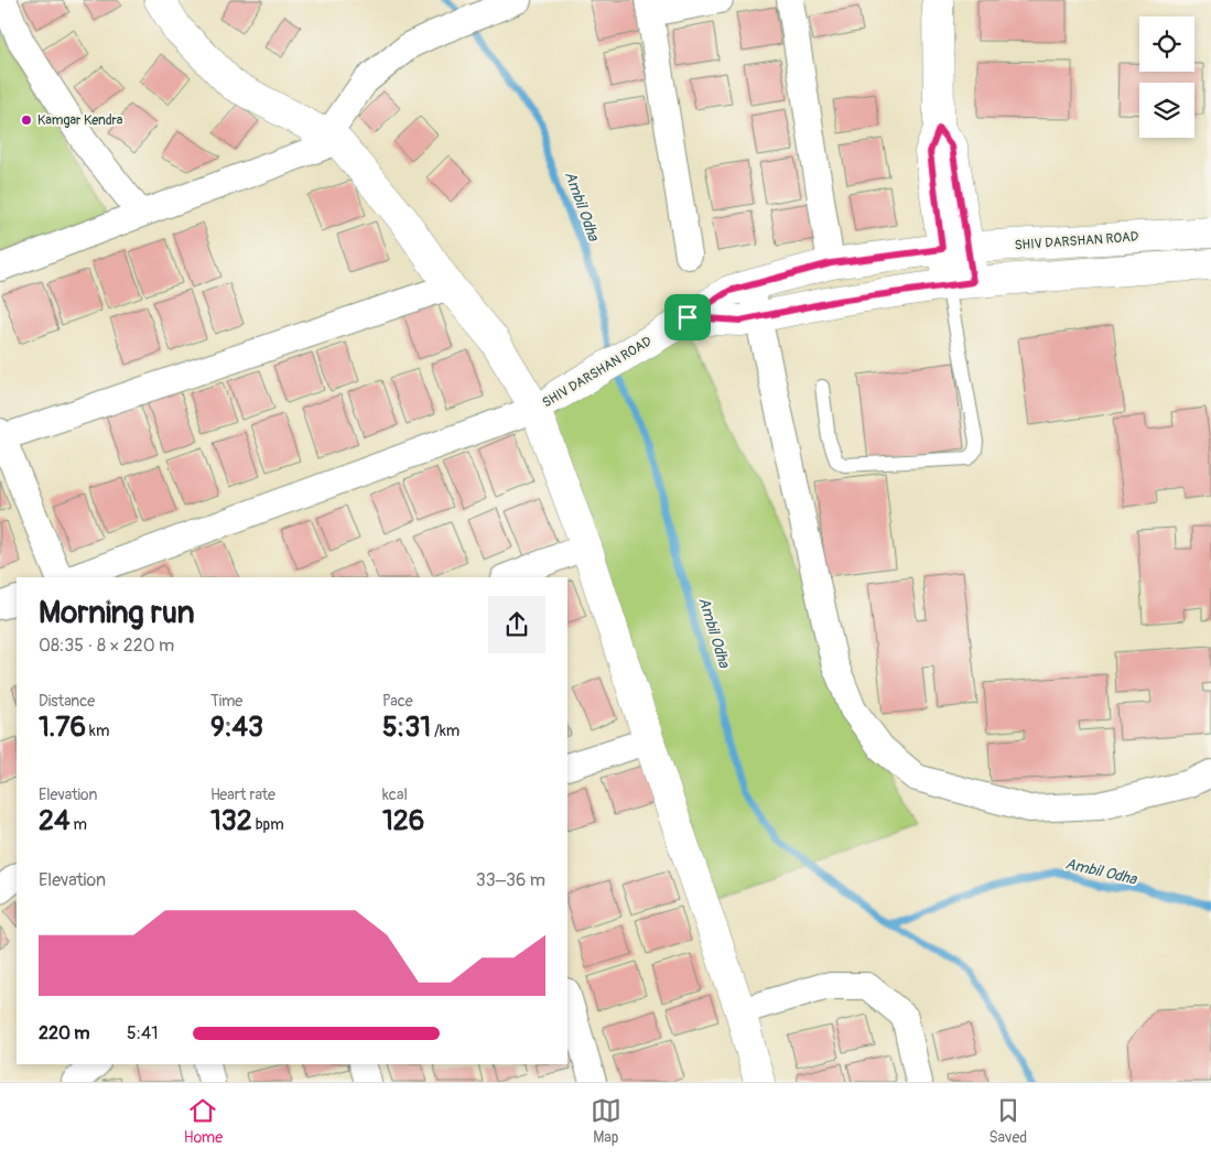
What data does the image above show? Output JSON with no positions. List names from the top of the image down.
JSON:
{
  "streets": {
    "street": ["SHIV DARSHAN ROAD"]
  },
  "water": ["Ambil Odha"],
  "places": ["Kamgar Kendra"],
  "page": {
    "heading": ["Morning run", "08:35 · 8 × 220 m"],
    "stats": [
      ["Distance", "1.76 km"],
      ["Time", "9:43"],
      ["Pace", "5:31 /km"],
      ["Elevation", "24 m"],
      ["Heart rate", "132 bpm"],
      ["kcal", "126"]
    ],
    "chart": ["Elevation", "33–36 m"],
    "list": [
      {
        "name": "220 m",
        "note": "5:41"
      }
    ],
    "tabs": ["Home", "Map", "Saved"]
  }
}
